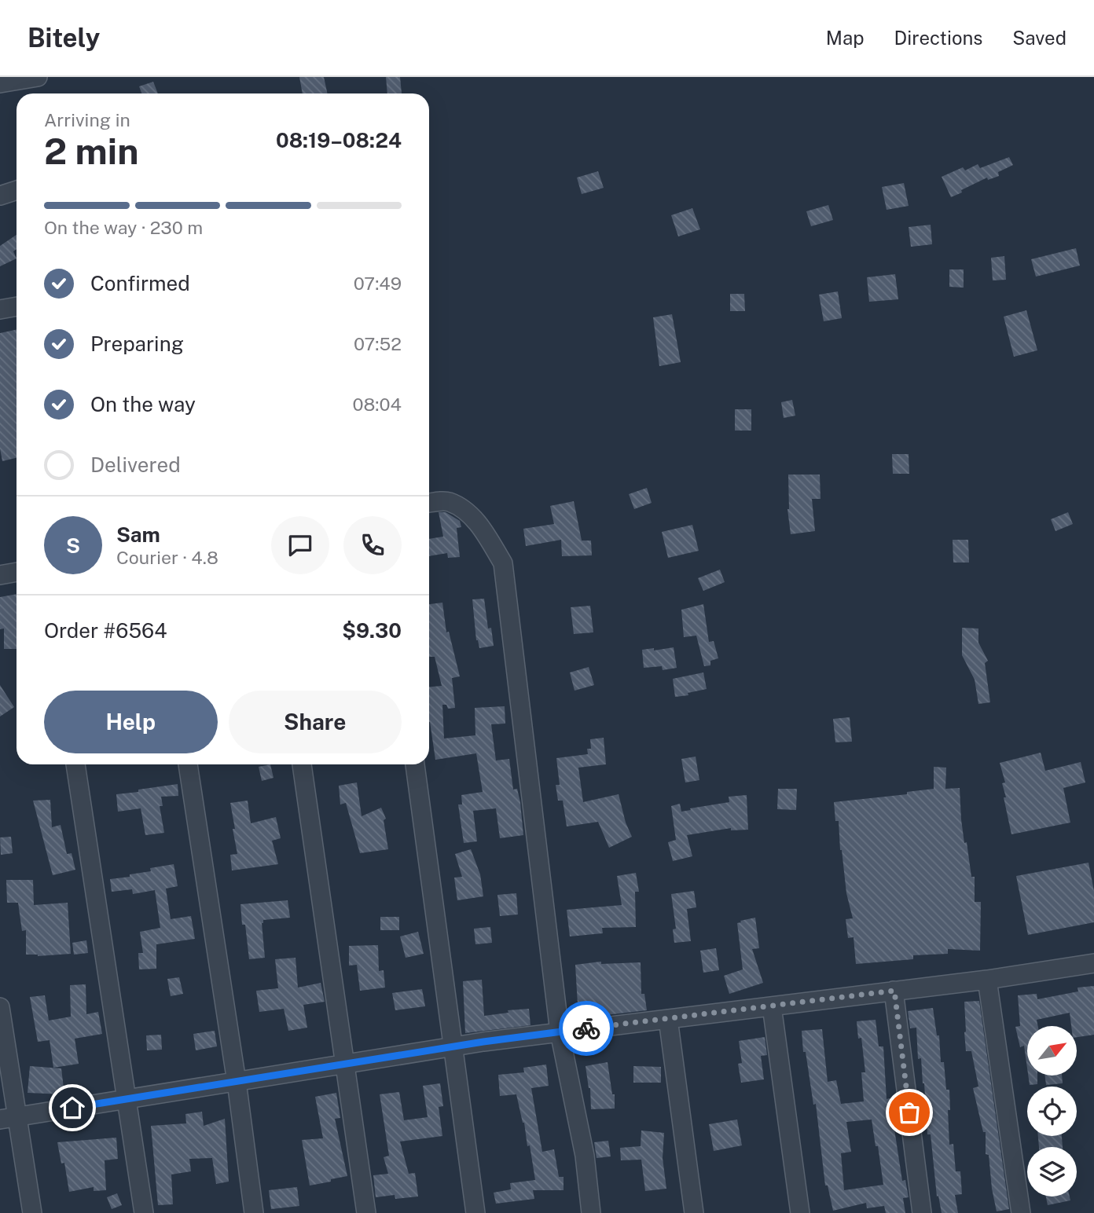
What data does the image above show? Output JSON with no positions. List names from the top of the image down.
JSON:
{
  "north": "top right",
  "page": {
    "header": "Bitely",
    "nav": ["Map", "Directions", "Saved"],
    "heading": ["2 min", "Arriving in", "08:19–08:24"],
    "panel": [
      "Sam",
      "Courier · 4.8",
      "Order #6564",
      "$9.30"
    ],
    "bar": "On the way · 230 m",
    "list": [
      ["Confirmed", "07:49"],
      ["Preparing", "07:52"],
      ["On the way", "08:04"],
      "Delivered"
    ],
    "round": "S",
    "buttons": ["Help", "Share"]
  }
}
